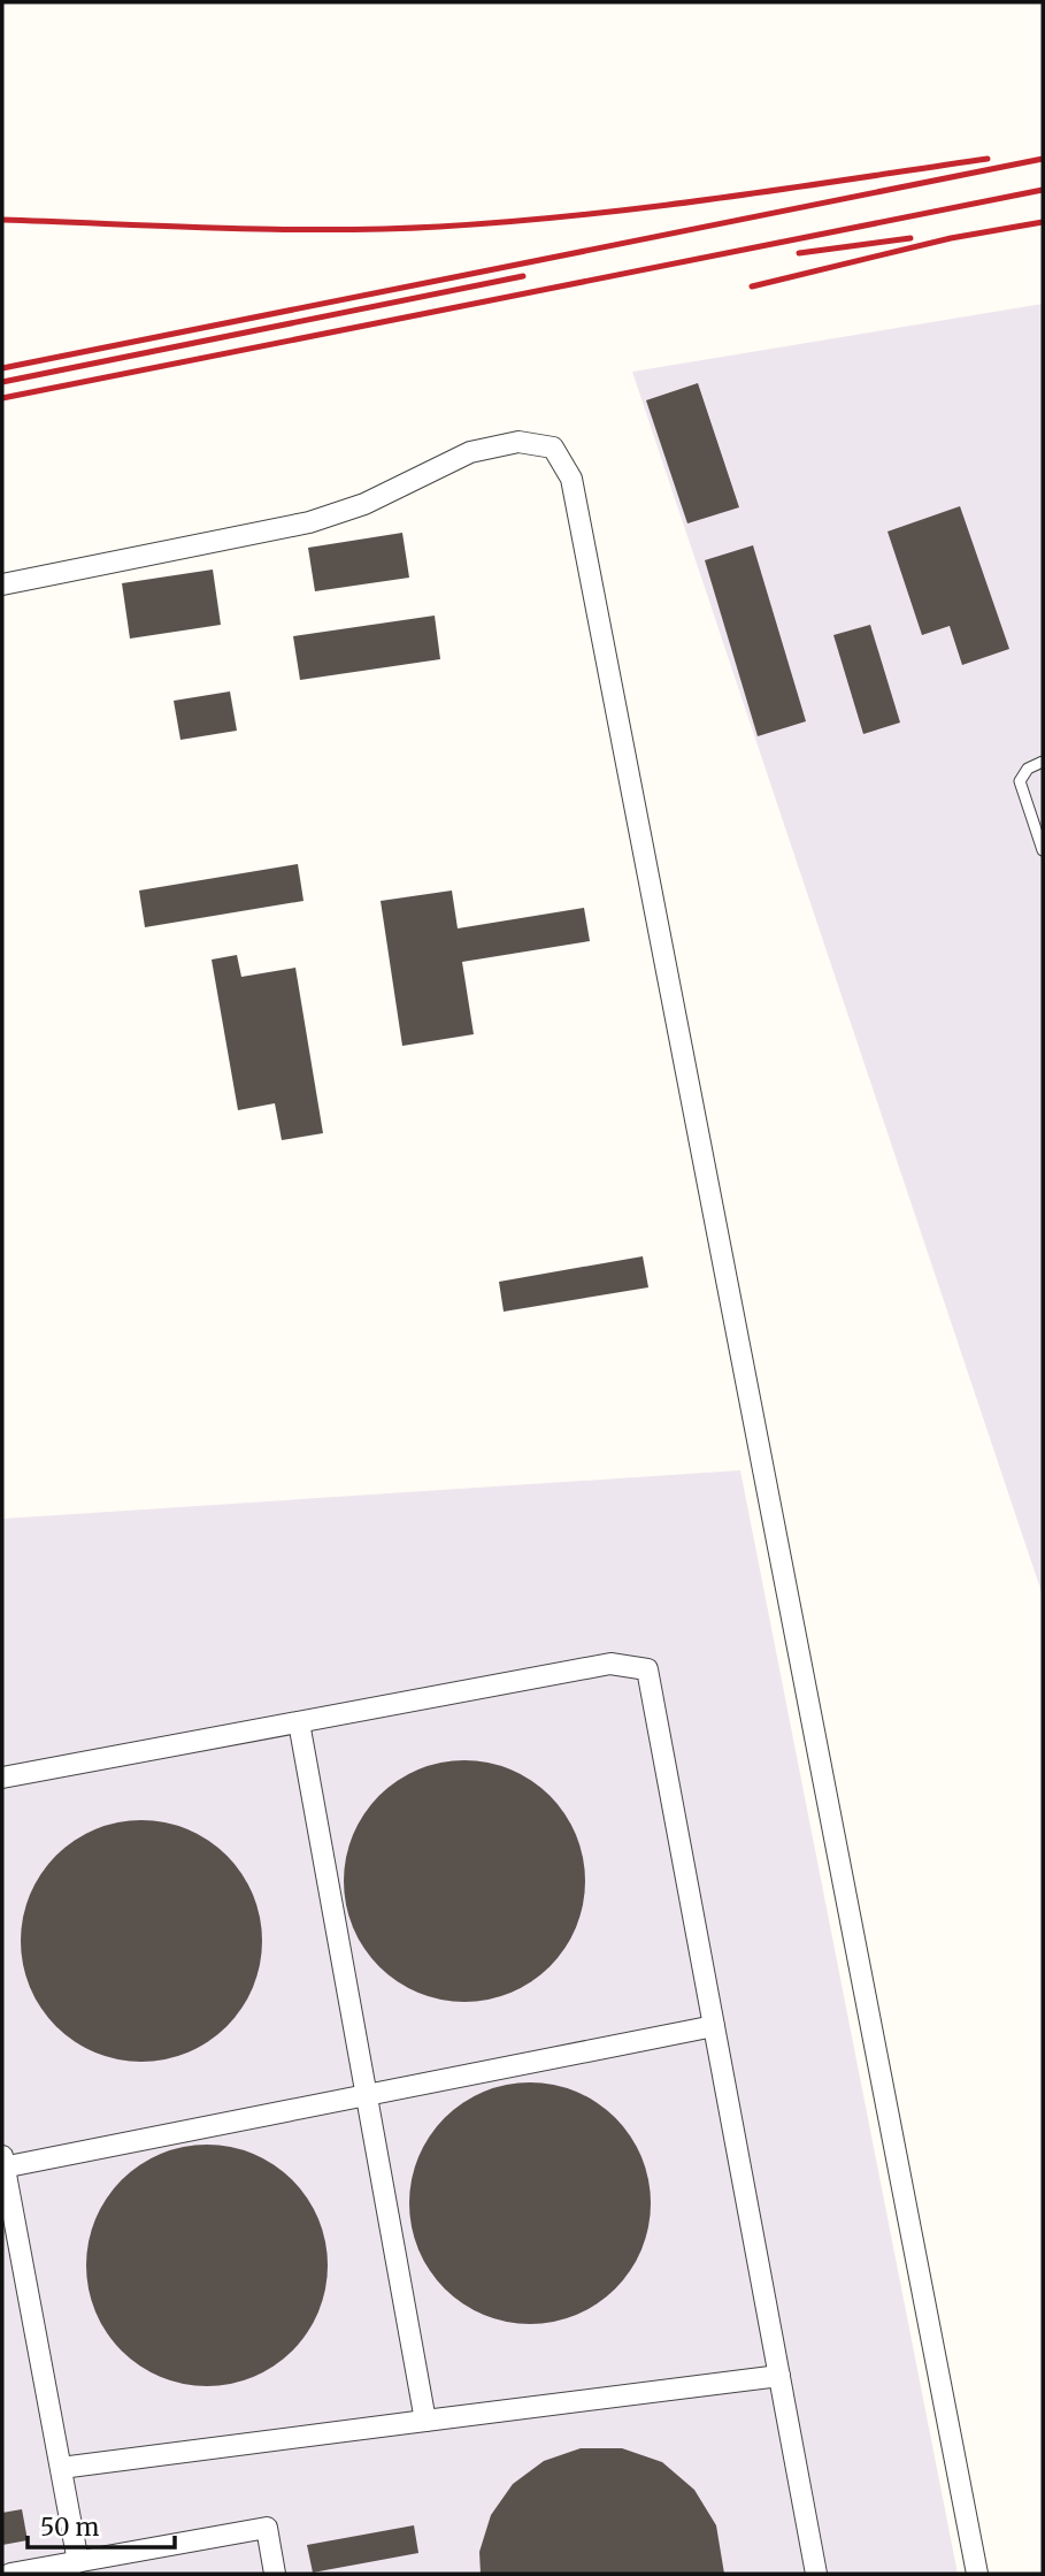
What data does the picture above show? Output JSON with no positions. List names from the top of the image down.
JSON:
{
  "scale_bar": "50 m"
}
